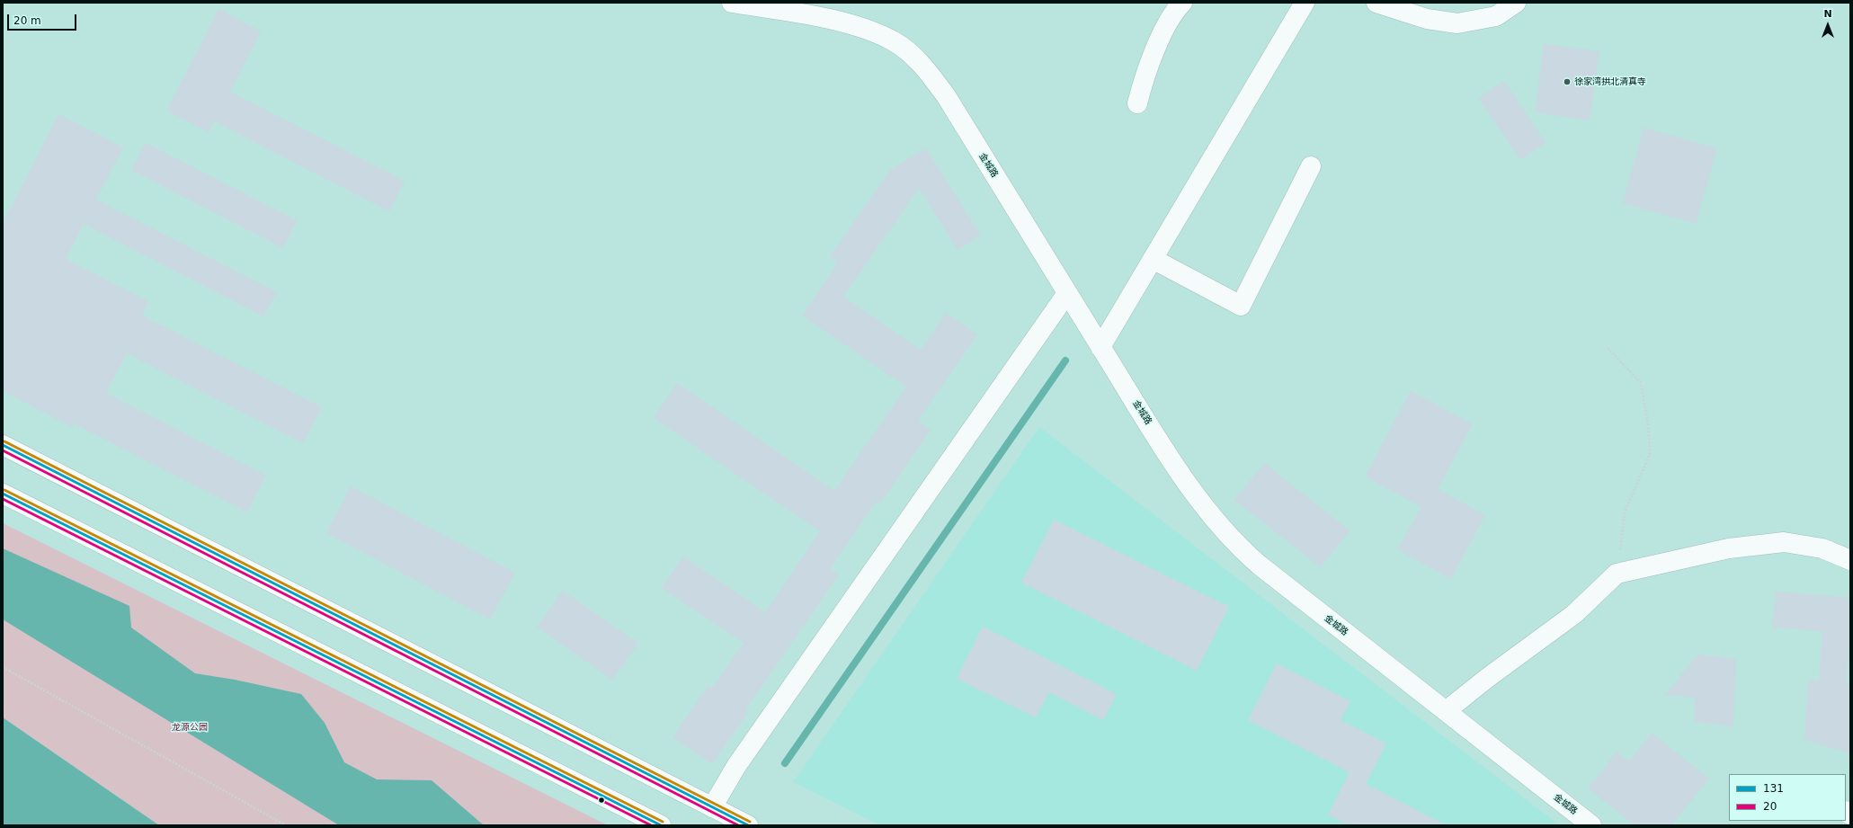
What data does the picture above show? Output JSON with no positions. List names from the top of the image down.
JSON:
{
  "streets": {
    "street": ["金城路"]
  },
  "parks": ["龙源公园"],
  "places": ["徐家湾拱北清真寺"],
  "lines": ["transit line 131", "transit line 20"],
  "legend": ["131", "20"],
  "scale_bar": "20 m",
  "north": "top"
}
